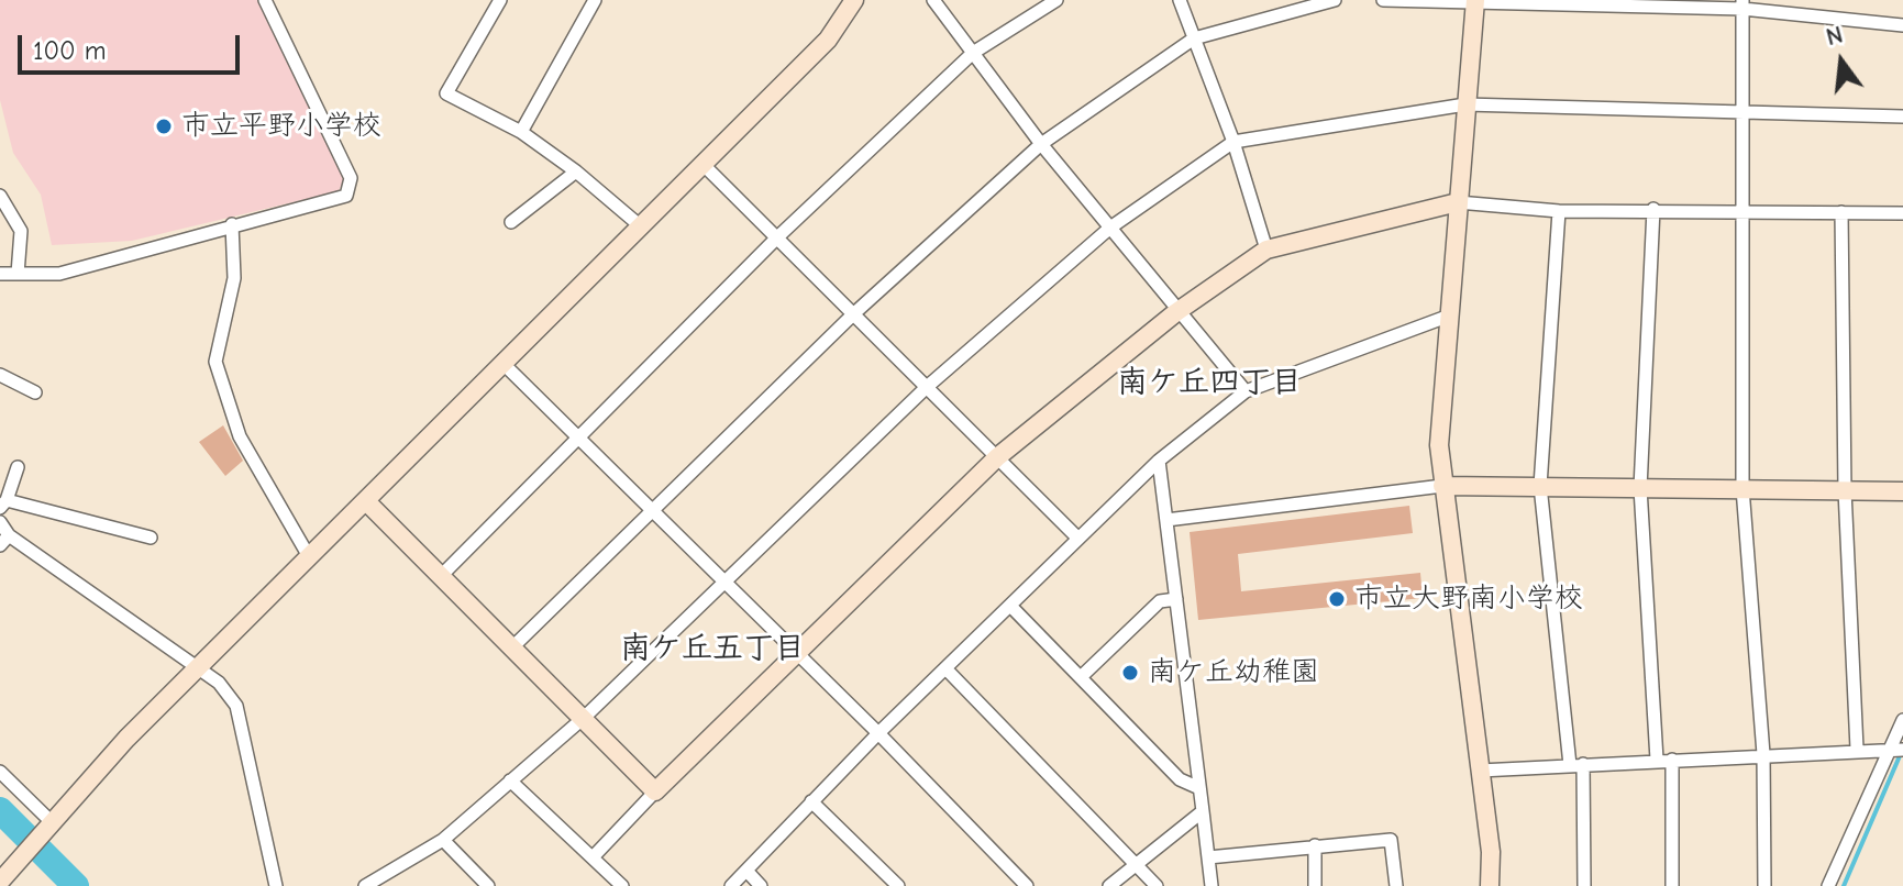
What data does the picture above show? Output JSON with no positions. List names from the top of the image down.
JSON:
{
  "districts": ["南ケ丘四丁目", "南ケ丘五丁目"],
  "places": ["市立平野小学校", "市立大野南小学校", "南ケ丘幼稚園"],
  "scale_bar": "100 m",
  "north": "top"
}
